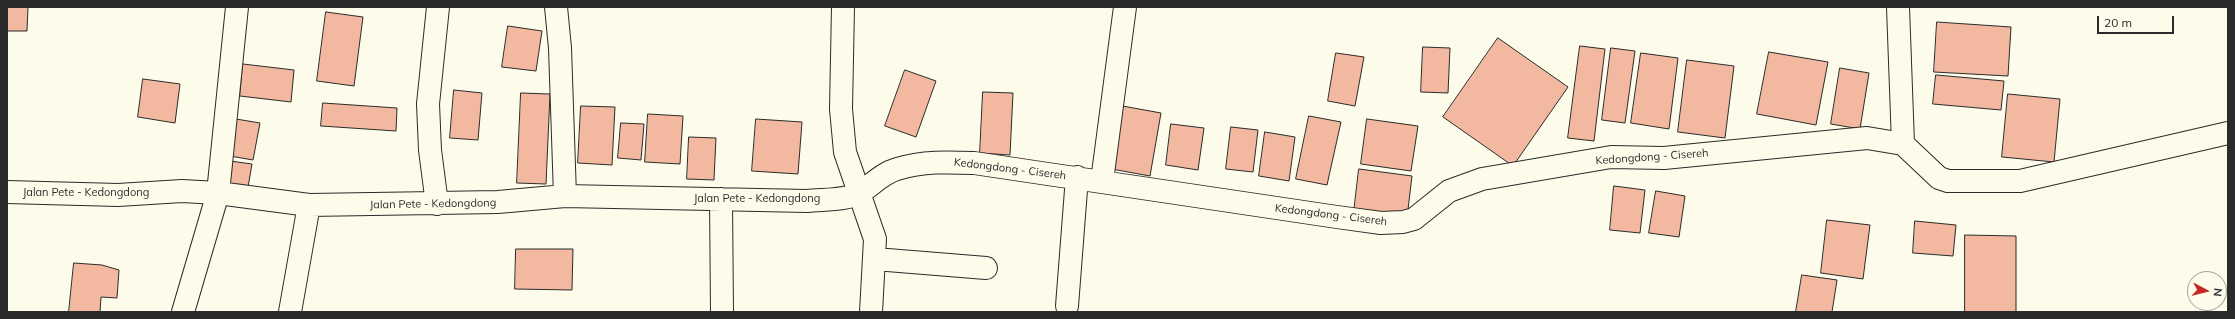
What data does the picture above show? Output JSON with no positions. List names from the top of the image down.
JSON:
{
  "streets": {
    "street": ["Kedongdong - Cisereh", "Jalan Pete - Kedongdong"]
  },
  "crossings": [
    ["Kedongdong - Cisereh", "Jalan Pete - Kedongdong"]
  ],
  "scale_bar": "20 m",
  "north": "right"
}
